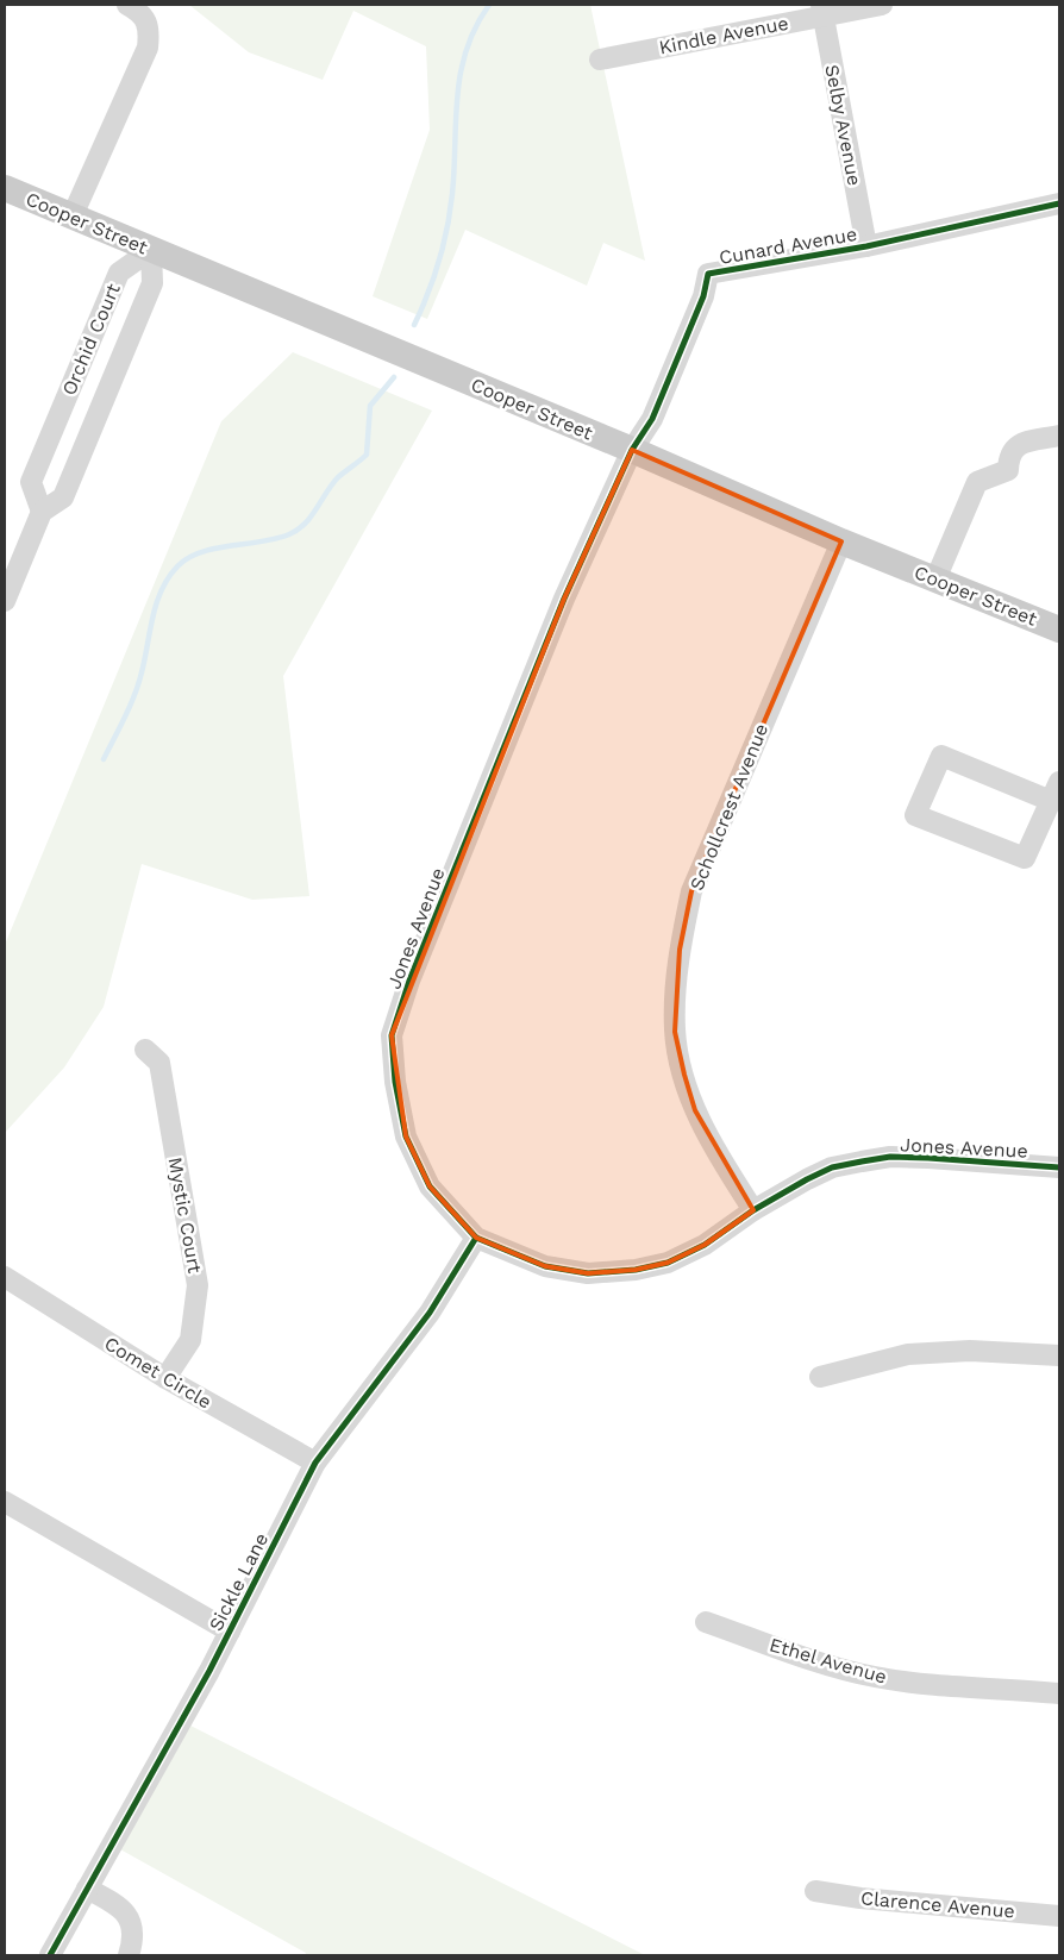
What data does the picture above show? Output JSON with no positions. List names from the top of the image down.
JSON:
{
  "streets": {
    "main road": ["Cooper Street"],
    "street": [
      "Kindle Avenue",
      "Selby Avenue",
      "Cunard Avenue",
      "Orchid Court",
      "Schollcrest Avenue",
      "Jones Avenue",
      "Mystic Court",
      "Comet Circle",
      "Sickle Lane",
      "Ethel Avenue",
      "Clarence Avenue"
    ]
  },
  "crossings": [
    ["Kindle Avenue", "Selby Avenue"],
    ["Selby Avenue", "Cunard Avenue"],
    ["Cooper Street", "Cunard Avenue"],
    ["Cooper Street", "Orchid Court"],
    ["Cooper Street", "Schollcrest Avenue"],
    ["Cooper Street", "Jones Avenue"],
    ["Cunard Avenue", "Jones Avenue"],
    ["Schollcrest Avenue", "Jones Avenue"],
    ["Jones Avenue", "Sickle Lane"],
    ["Mystic Court", "Comet Circle"],
    ["Comet Circle", "Sickle Lane"]
  ]
}
